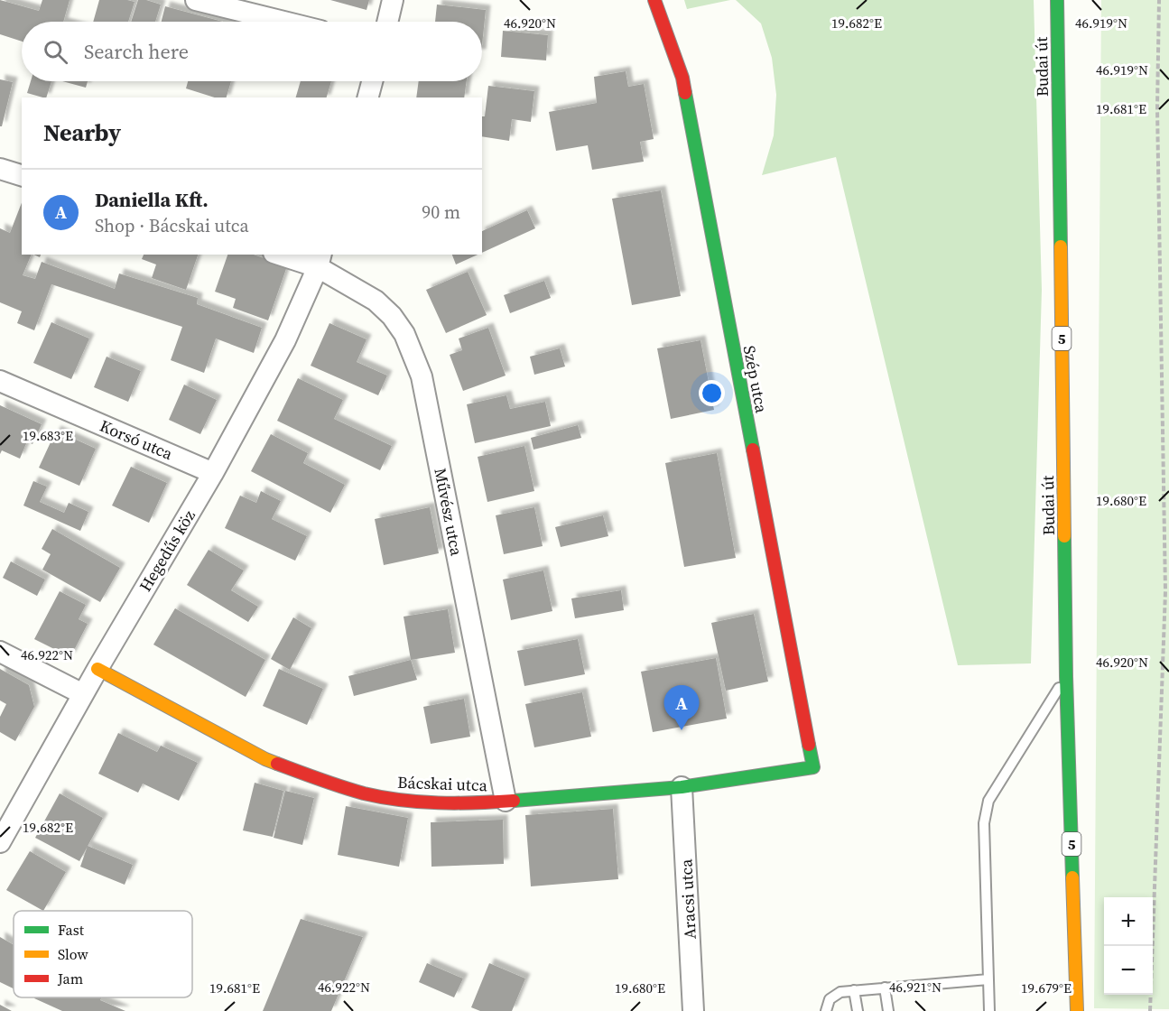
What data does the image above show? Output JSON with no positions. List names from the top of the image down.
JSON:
{
  "streets": {
    "street": [
      "Budai út",
      "5",
      "Szép utca",
      "Korsó utca",
      "Művész utca",
      "Hegedűs köz",
      "Bácskai utca",
      "Aracsi utca"
    ]
  },
  "crossings": [
    ["Szép utca", "Bácskai utca"],
    ["Korsó utca", "Hegedűs köz"],
    ["Művész utca", "Hegedűs köz"],
    ["Művész utca", "Bácskai utca"],
    ["Hegedűs köz", "Bácskai utca"],
    ["Bácskai utca", "Aracsi utca"]
  ],
  "legend": ["Fast", "Slow", "Jam"],
  "page": {
    "search": "Search here",
    "heading": "Nearby",
    "list": [
      {
        "mark": "A",
        "name": "Daniella Kft.",
        "note": "Shop · Bácskai utca",
        "value": "90 m"
      }
    ],
    "pins": "A",
    "map_buttons": ["+", "−"]
  },
  "coordinates": [
    "19.682°E",
    "46.920°N",
    "46.919°N",
    "19.681°E",
    "19.683°E",
    "19.680°E",
    "46.922°N",
    "46.921°N",
    "19.679°E"
  ]
}
